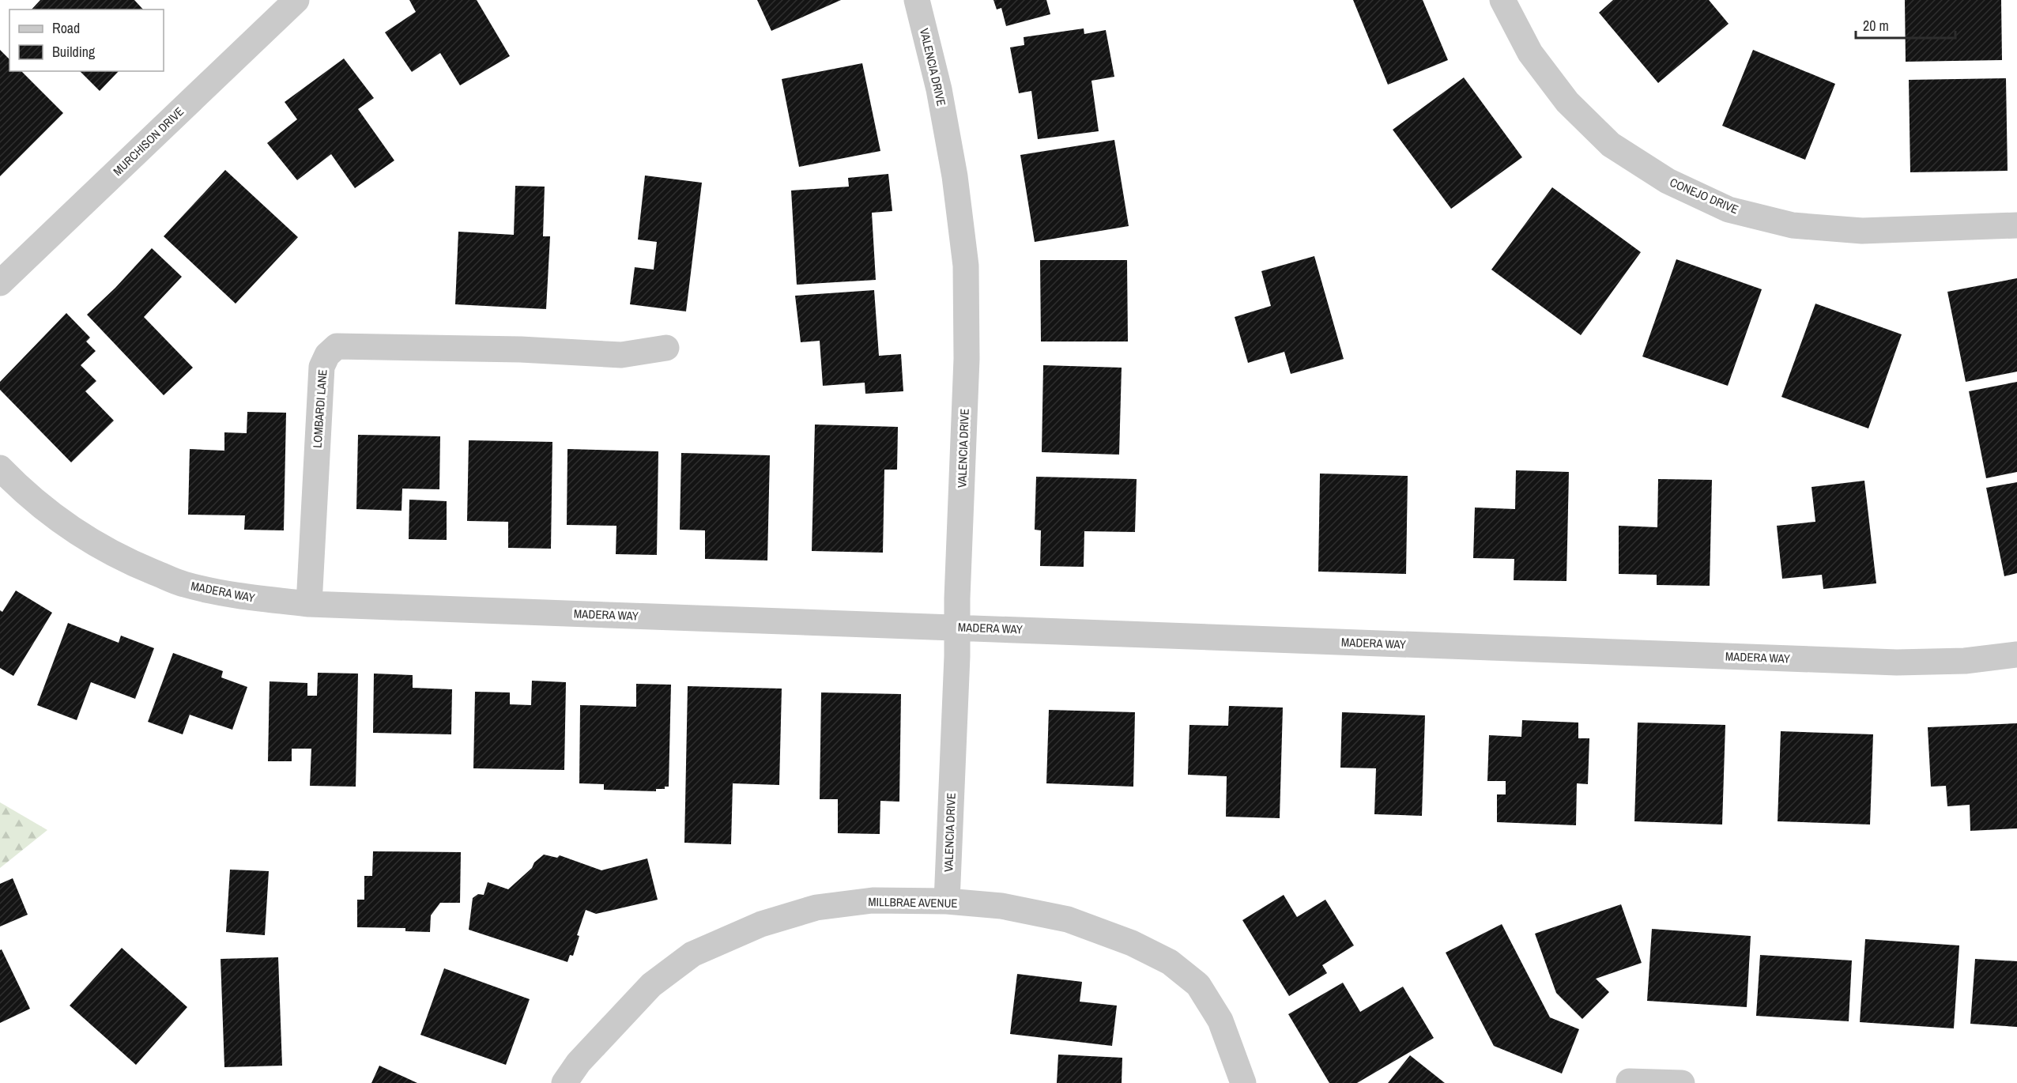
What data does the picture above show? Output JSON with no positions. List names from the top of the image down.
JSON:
{
  "streets": {
    "street": [
      "VALENCIA DRIVE",
      "MURCHISON DRIVE",
      "CONEJO DRIVE",
      "LOMBARDI LANE",
      "MADERA WAY",
      "MILLBRAE AVENUE"
    ]
  },
  "crossings": [
    ["VALENCIA DRIVE", "MADERA WAY"],
    ["VALENCIA DRIVE", "MILLBRAE AVENUE"],
    ["LOMBARDI LANE", "MADERA WAY"]
  ],
  "legend": ["Road", "Building"],
  "scale_bar": "20 m"
}
